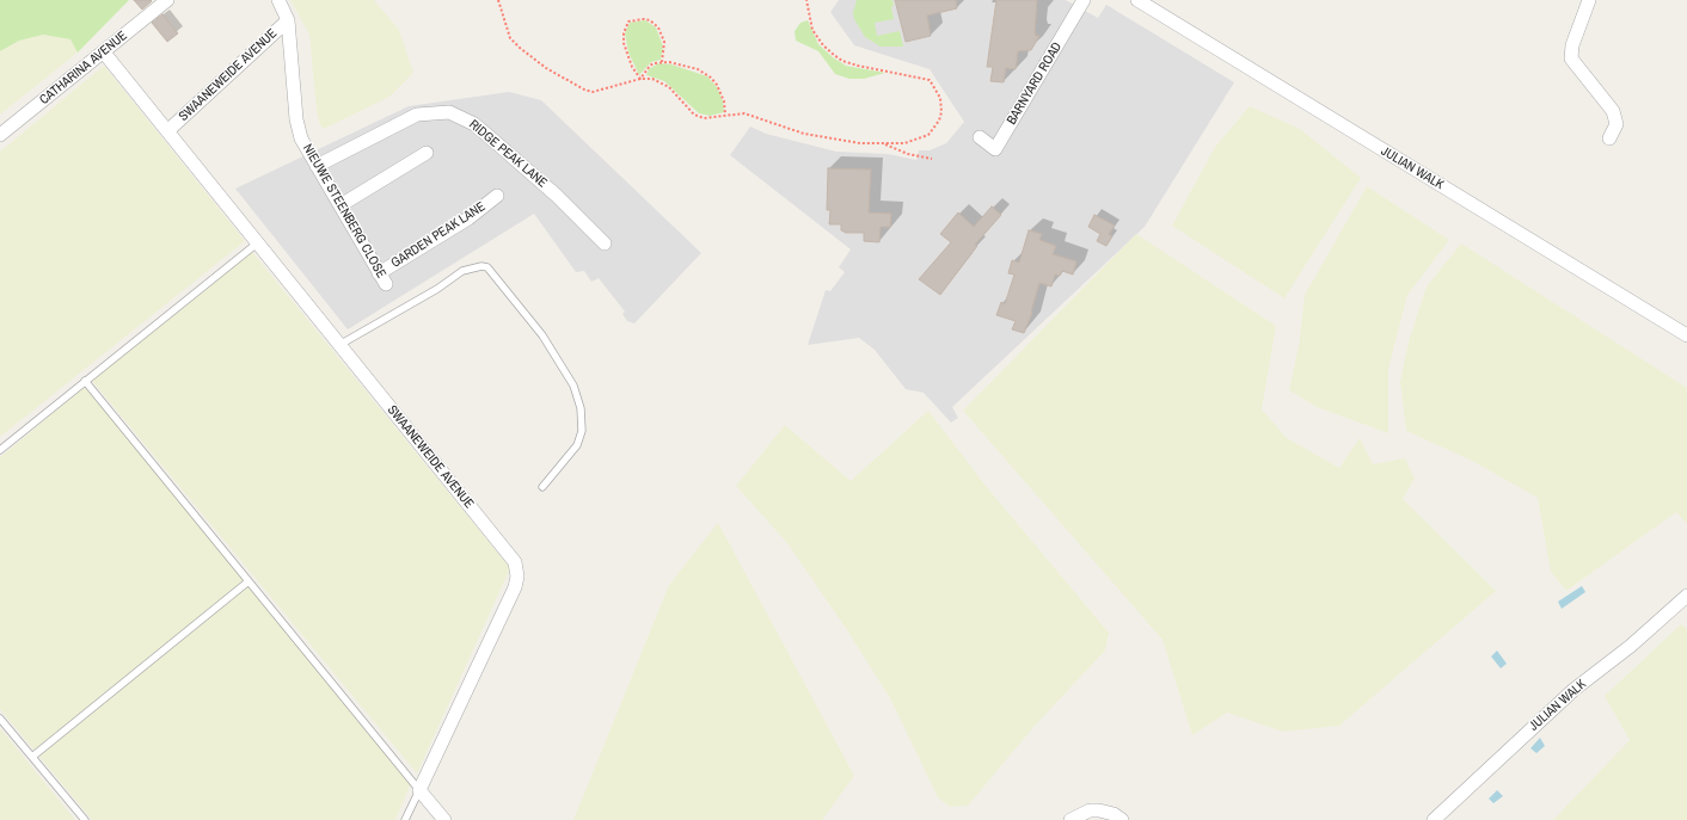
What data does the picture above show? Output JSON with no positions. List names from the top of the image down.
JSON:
{
  "streets": {
    "street": [
      "CATHARINA AVENUE",
      "SWAANEWEIDE AVENUE",
      "BARNYARD ROAD",
      "RIDGE PEAK LANE",
      "JULIAN WALK",
      "NIEUWE STEENBERG CLOSE",
      "GARDEN PEAK LANE"
    ]
  },
  "crossings": [
    ["CATHARINA AVENUE", "SWAANEWEIDE AVENUE"],
    ["SWAANEWEIDE AVENUE", "NIEUWE STEENBERG CLOSE"],
    ["RIDGE PEAK LANE", "NIEUWE STEENBERG CLOSE"],
    ["NIEUWE STEENBERG CLOSE", "GARDEN PEAK LANE"]
  ]
}
